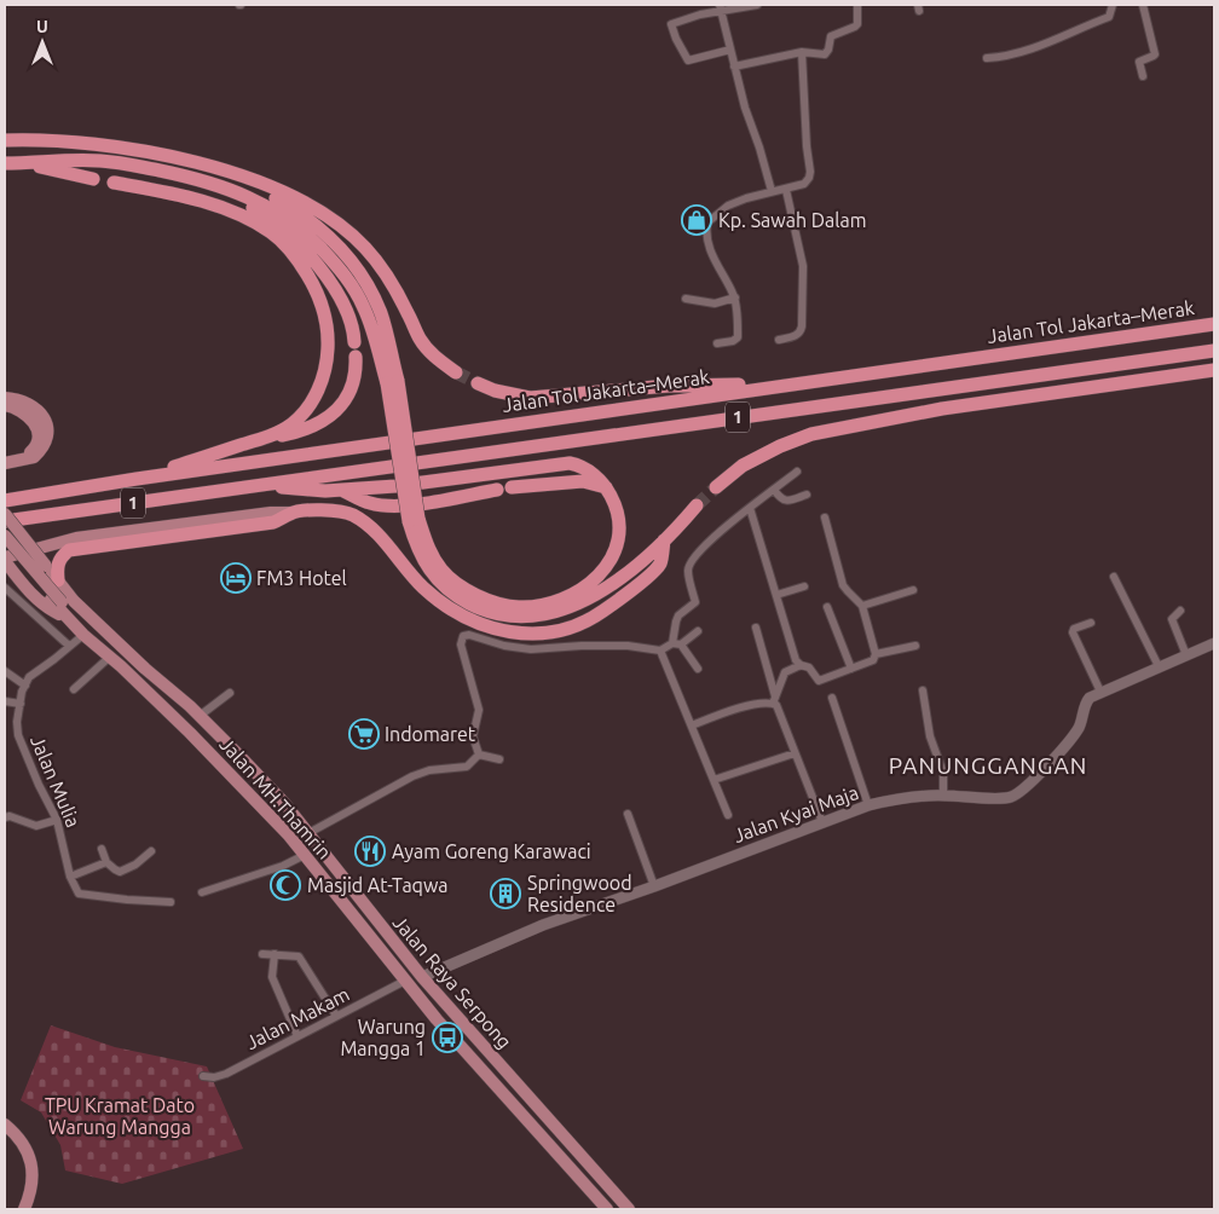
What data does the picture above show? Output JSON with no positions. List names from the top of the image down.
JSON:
{
  "streets": {
    "highway": ["Jalan Tol Jakarta–Merak", "1"],
    "main road": ["Jalan MH.Thamrin", "Jalan Kyai Maja", "Jalan Raya Serpong"],
    "street": ["Jalan Mulia", "Jalan Makam"]
  },
  "crossings": [
    ["Jalan MH.Thamrin", "Jalan Makam"],
    ["Jalan Kyai Maja", "Jalan Raya Serpong"]
  ],
  "districts": ["PANUNGGANGAN"],
  "parks": ["TPU Kramat Dato Warung Mangga"],
  "places": {
    "shop": ["Kp. Sawah Dalam"],
    "hotel": ["FM3 Hotel"],
    "supermarket": ["Indomaret"],
    "restaurant": ["Ayam Goreng Karawaci"],
    "mosque": ["Masjid At-Taqwa"],
    "building": ["Springwood Residence"],
    "bus stop": ["Warung Mangga 1"]
  },
  "north": "top"
}
